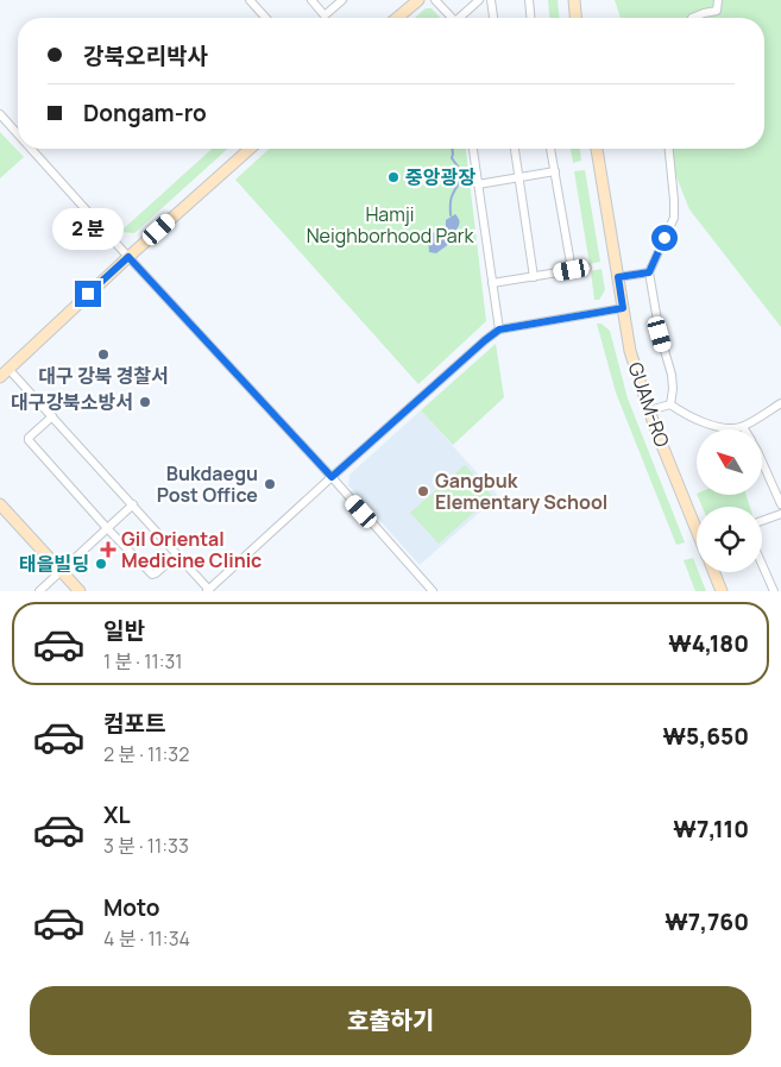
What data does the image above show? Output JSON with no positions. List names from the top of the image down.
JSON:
{
  "streets": {
    "main road": ["GUAM-RO"]
  },
  "parks": ["Hamji Neighborhood Park"],
  "places": {
    "other": [
      "중앙광장",
      "대구 강북 경찰서",
      "대구강북소방서",
      "Bukdaegu Post Office",
      "Gangbuk Elementary School",
      "태을빌딩"
    ],
    "health": ["Gil Oriental Medicine Clinic"]
  },
  "north": "top left",
  "page": {
    "banner": ["강북오리박사", "Dongam-ro"],
    "bubble": "2 분",
    "list": [
      {
        "name": "일반",
        "note": "1 분 · 11:31",
        "value": "₩4,180"
      },
      {
        "name": "컴포트",
        "note": "2 분 · 11:32",
        "value": "₩5,650"
      },
      {
        "name": "XL",
        "note": "3 분 · 11:33",
        "value": "₩7,110"
      },
      {
        "name": "Moto",
        "note": "4 분 · 11:34",
        "value": "₩7,760"
      }
    ],
    "buttons": "호출하기"
  }
}
